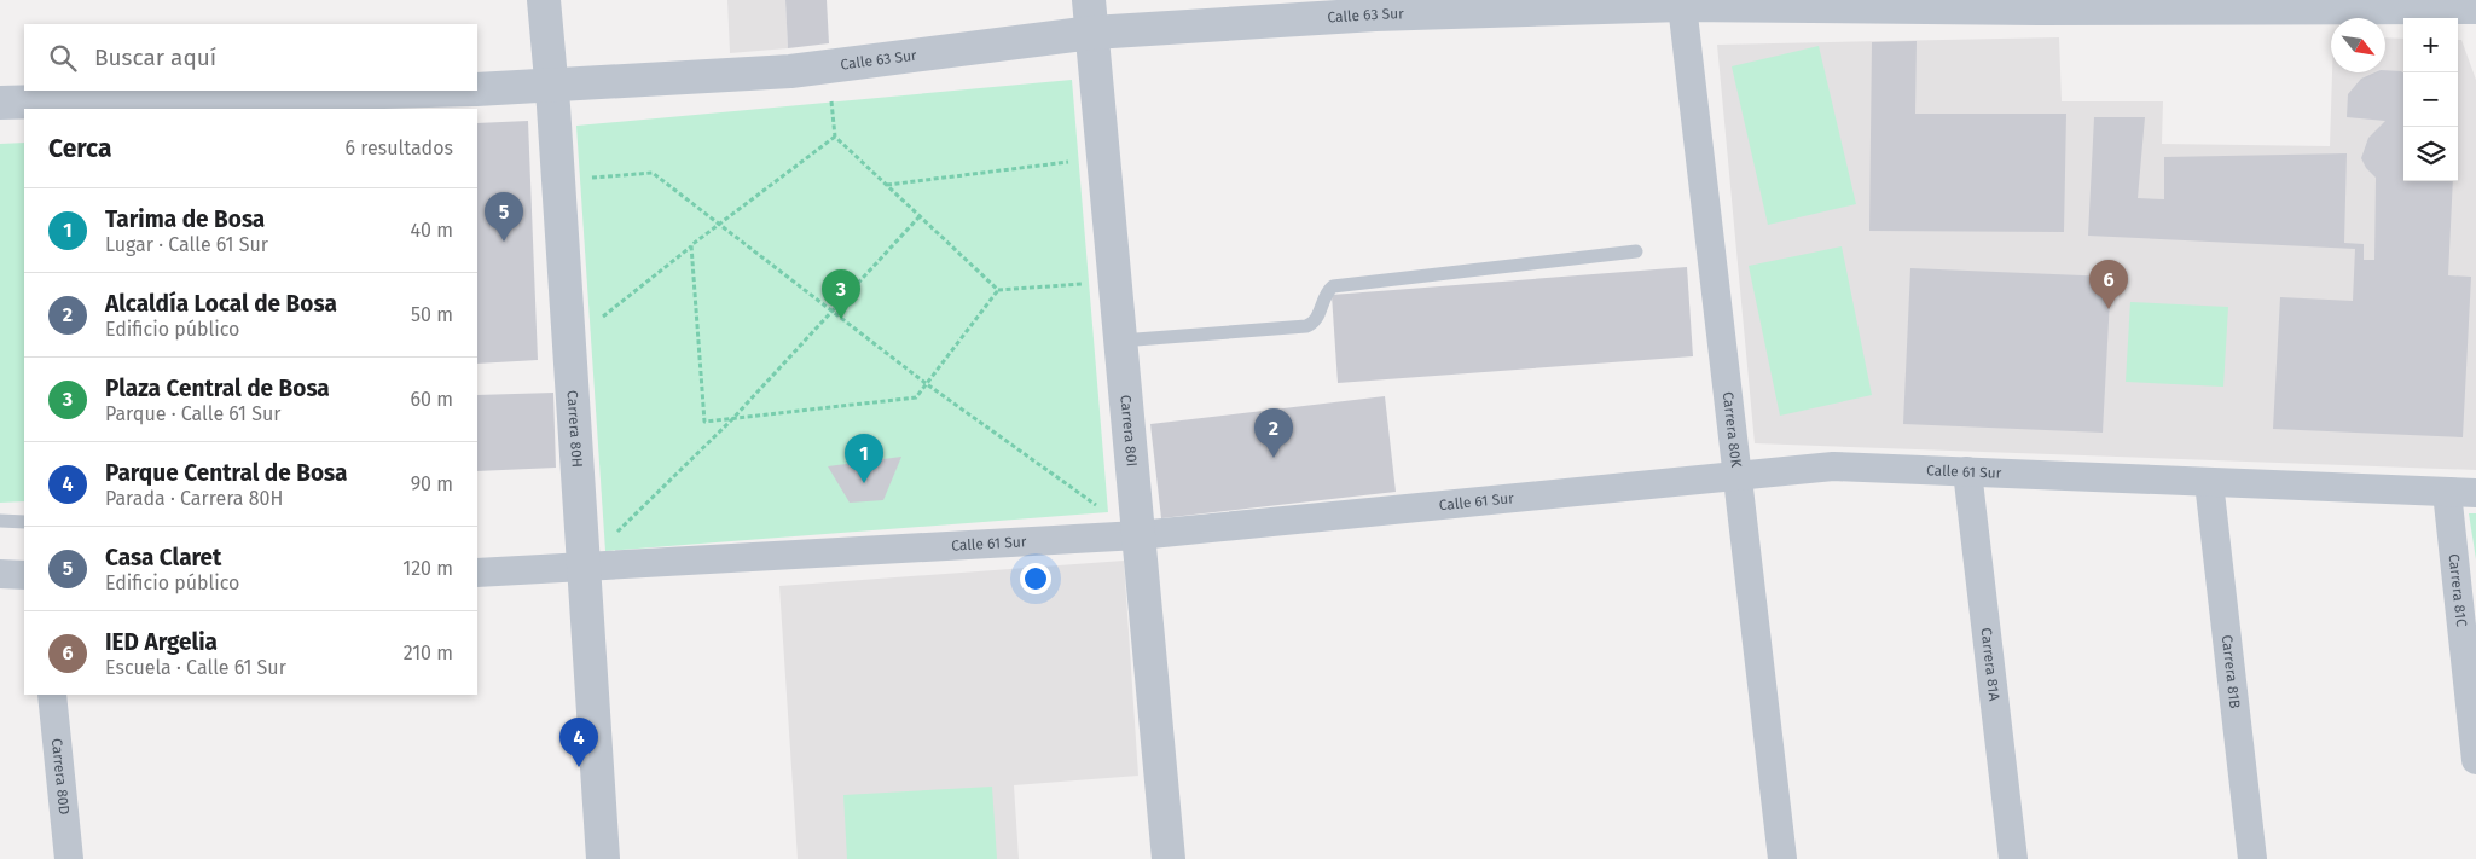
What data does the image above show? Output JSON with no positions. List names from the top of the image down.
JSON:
{
  "streets": {
    "street": [
      "Calle 63 Sur",
      "Carrera 80H",
      "Carrera 80I",
      "Carrera 80K",
      "Calle 61 Sur",
      "Carrera 81C",
      "Carrera 81A",
      "Carrera 81B",
      "Carrera 80D"
    ]
  },
  "crossings": [
    ["Calle 63 Sur", "Carrera 80H"],
    ["Calle 63 Sur", "Carrera 80I"],
    ["Calle 63 Sur", "Carrera 80K"],
    ["Carrera 80H", "Calle 61 Sur"],
    ["Carrera 80I", "Calle 61 Sur"],
    ["Carrera 80K", "Calle 61 Sur"],
    ["Calle 61 Sur", "Carrera 81C"],
    ["Calle 61 Sur", "Carrera 81A"],
    ["Calle 61 Sur", "Carrera 81B"]
  ],
  "north": "bottom right",
  "page": {
    "map_buttons": ["+", "−"],
    "search": "Buscar aquí",
    "heading": ["Cerca", "6 resultados"],
    "list": [
      {
        "mark": "1",
        "name": "Tarima de Bosa",
        "note": "Lugar · Calle 61 Sur",
        "value": "40 m"
      },
      {
        "mark": "2",
        "name": "Alcaldía Local de Bosa",
        "note": "Edificio público",
        "value": "50 m"
      },
      {
        "mark": "3",
        "name": "Plaza Central de Bosa",
        "note": "Parque · Calle 61 Sur",
        "value": "60 m"
      },
      {
        "mark": "4",
        "name": "Parque Central de Bosa",
        "note": "Parada · Carrera 80H",
        "value": "90 m"
      },
      {
        "mark": "5",
        "name": "Casa Claret",
        "note": "Edificio público",
        "value": "120 m"
      },
      {
        "mark": "6",
        "name": "IED Argelia",
        "note": "Escuela · Calle 61 Sur",
        "value": "210 m"
      }
    ],
    "pins": [
      "5",
      "6",
      "3",
      "2",
      "1",
      "4"
    ]
  }
}
